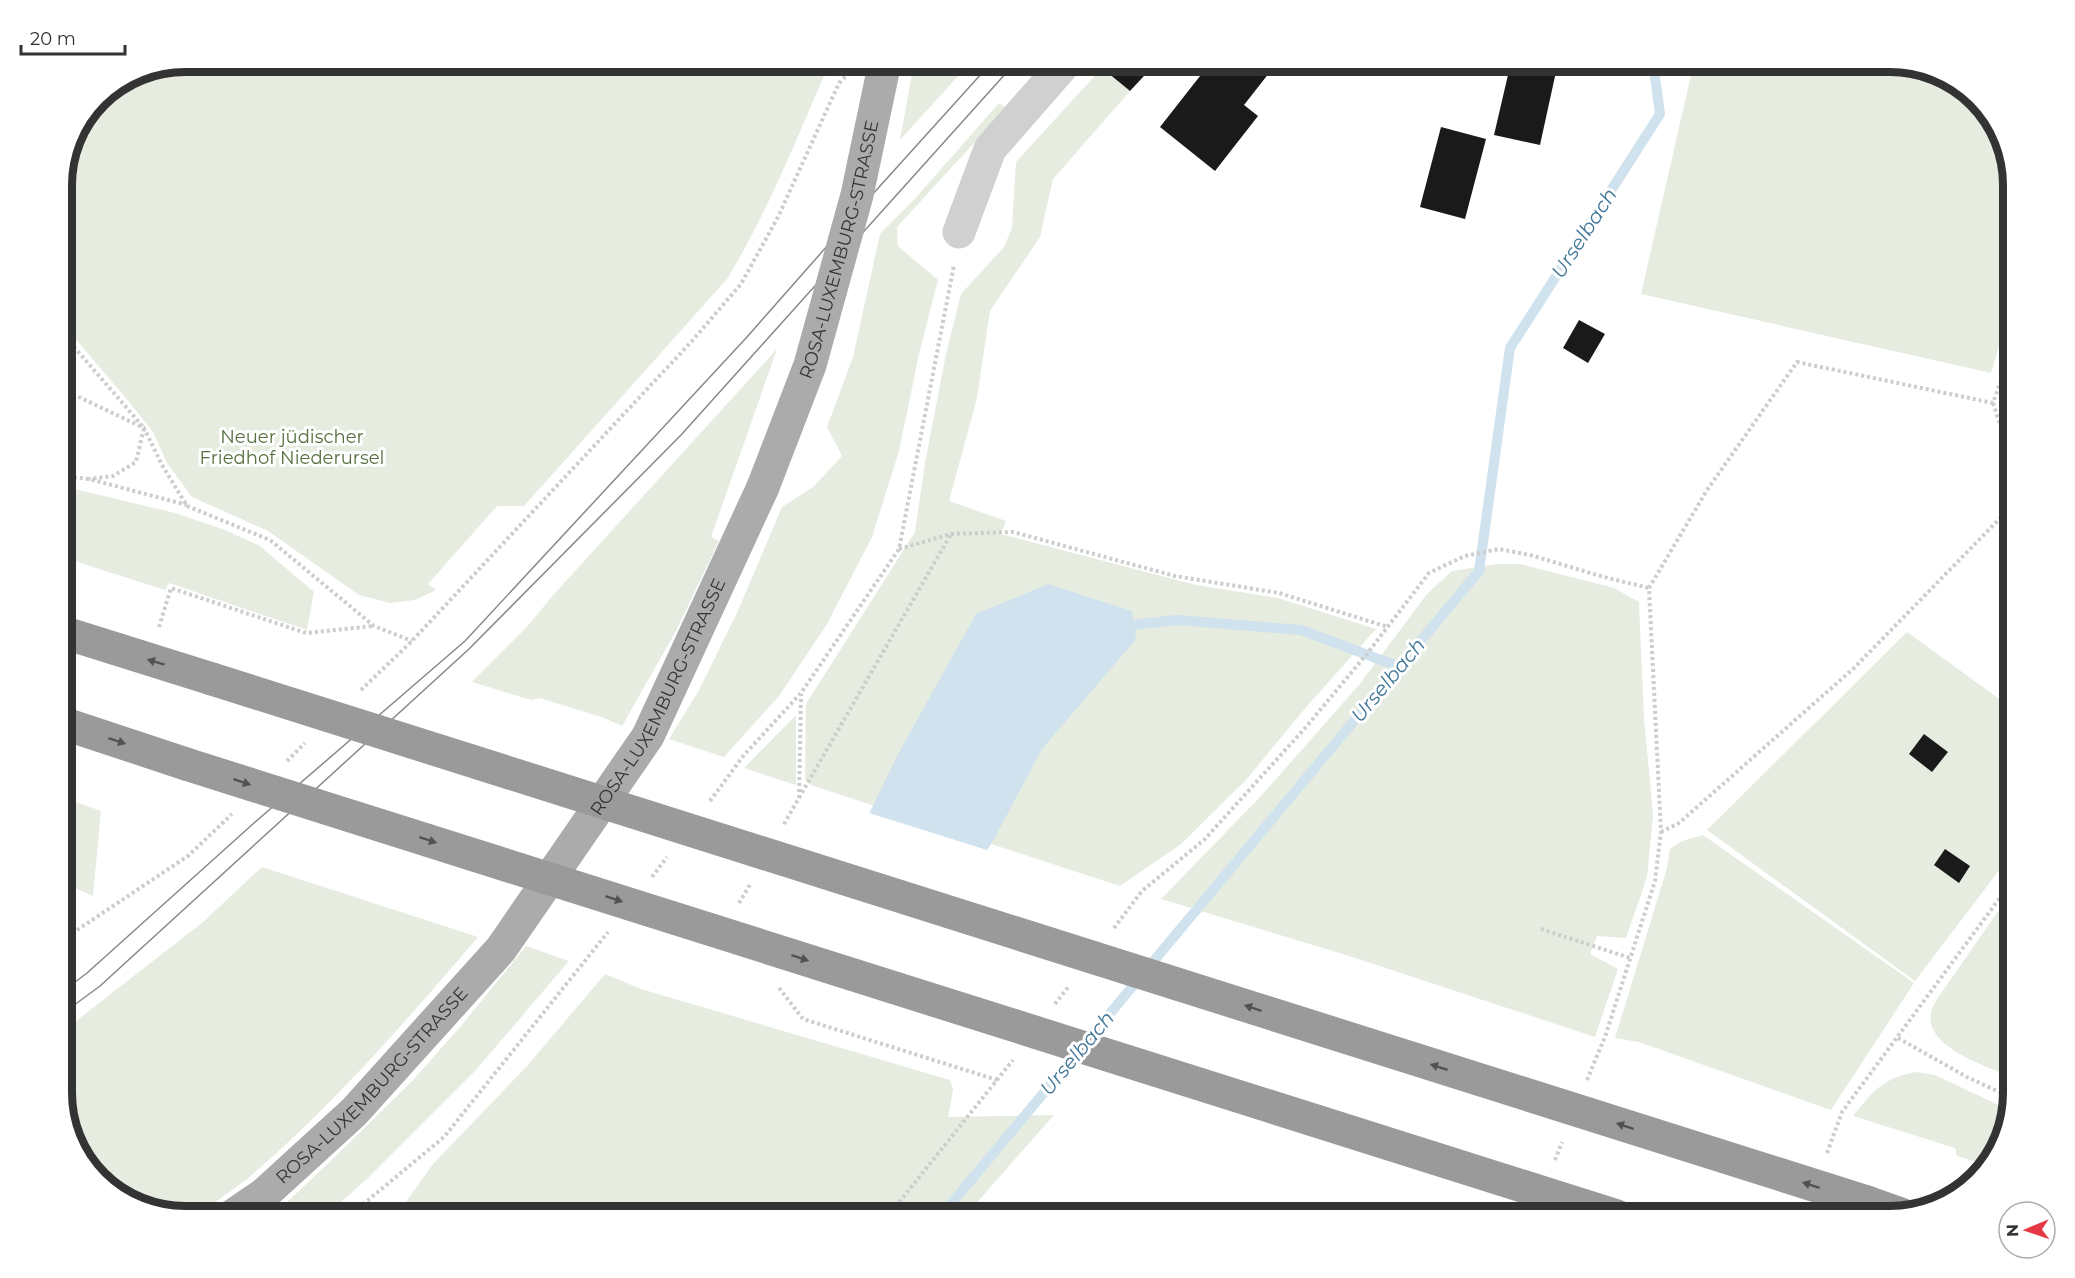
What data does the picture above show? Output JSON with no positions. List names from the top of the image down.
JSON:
{
  "streets": {
    "main road": ["ROSA-LUXEMBURG-STRASSE"]
  },
  "water": ["Urselbach"],
  "parks": ["Neuer jüdischer Friedhof Niederursel"],
  "scale_bar": "20 m",
  "north": "left"
}
